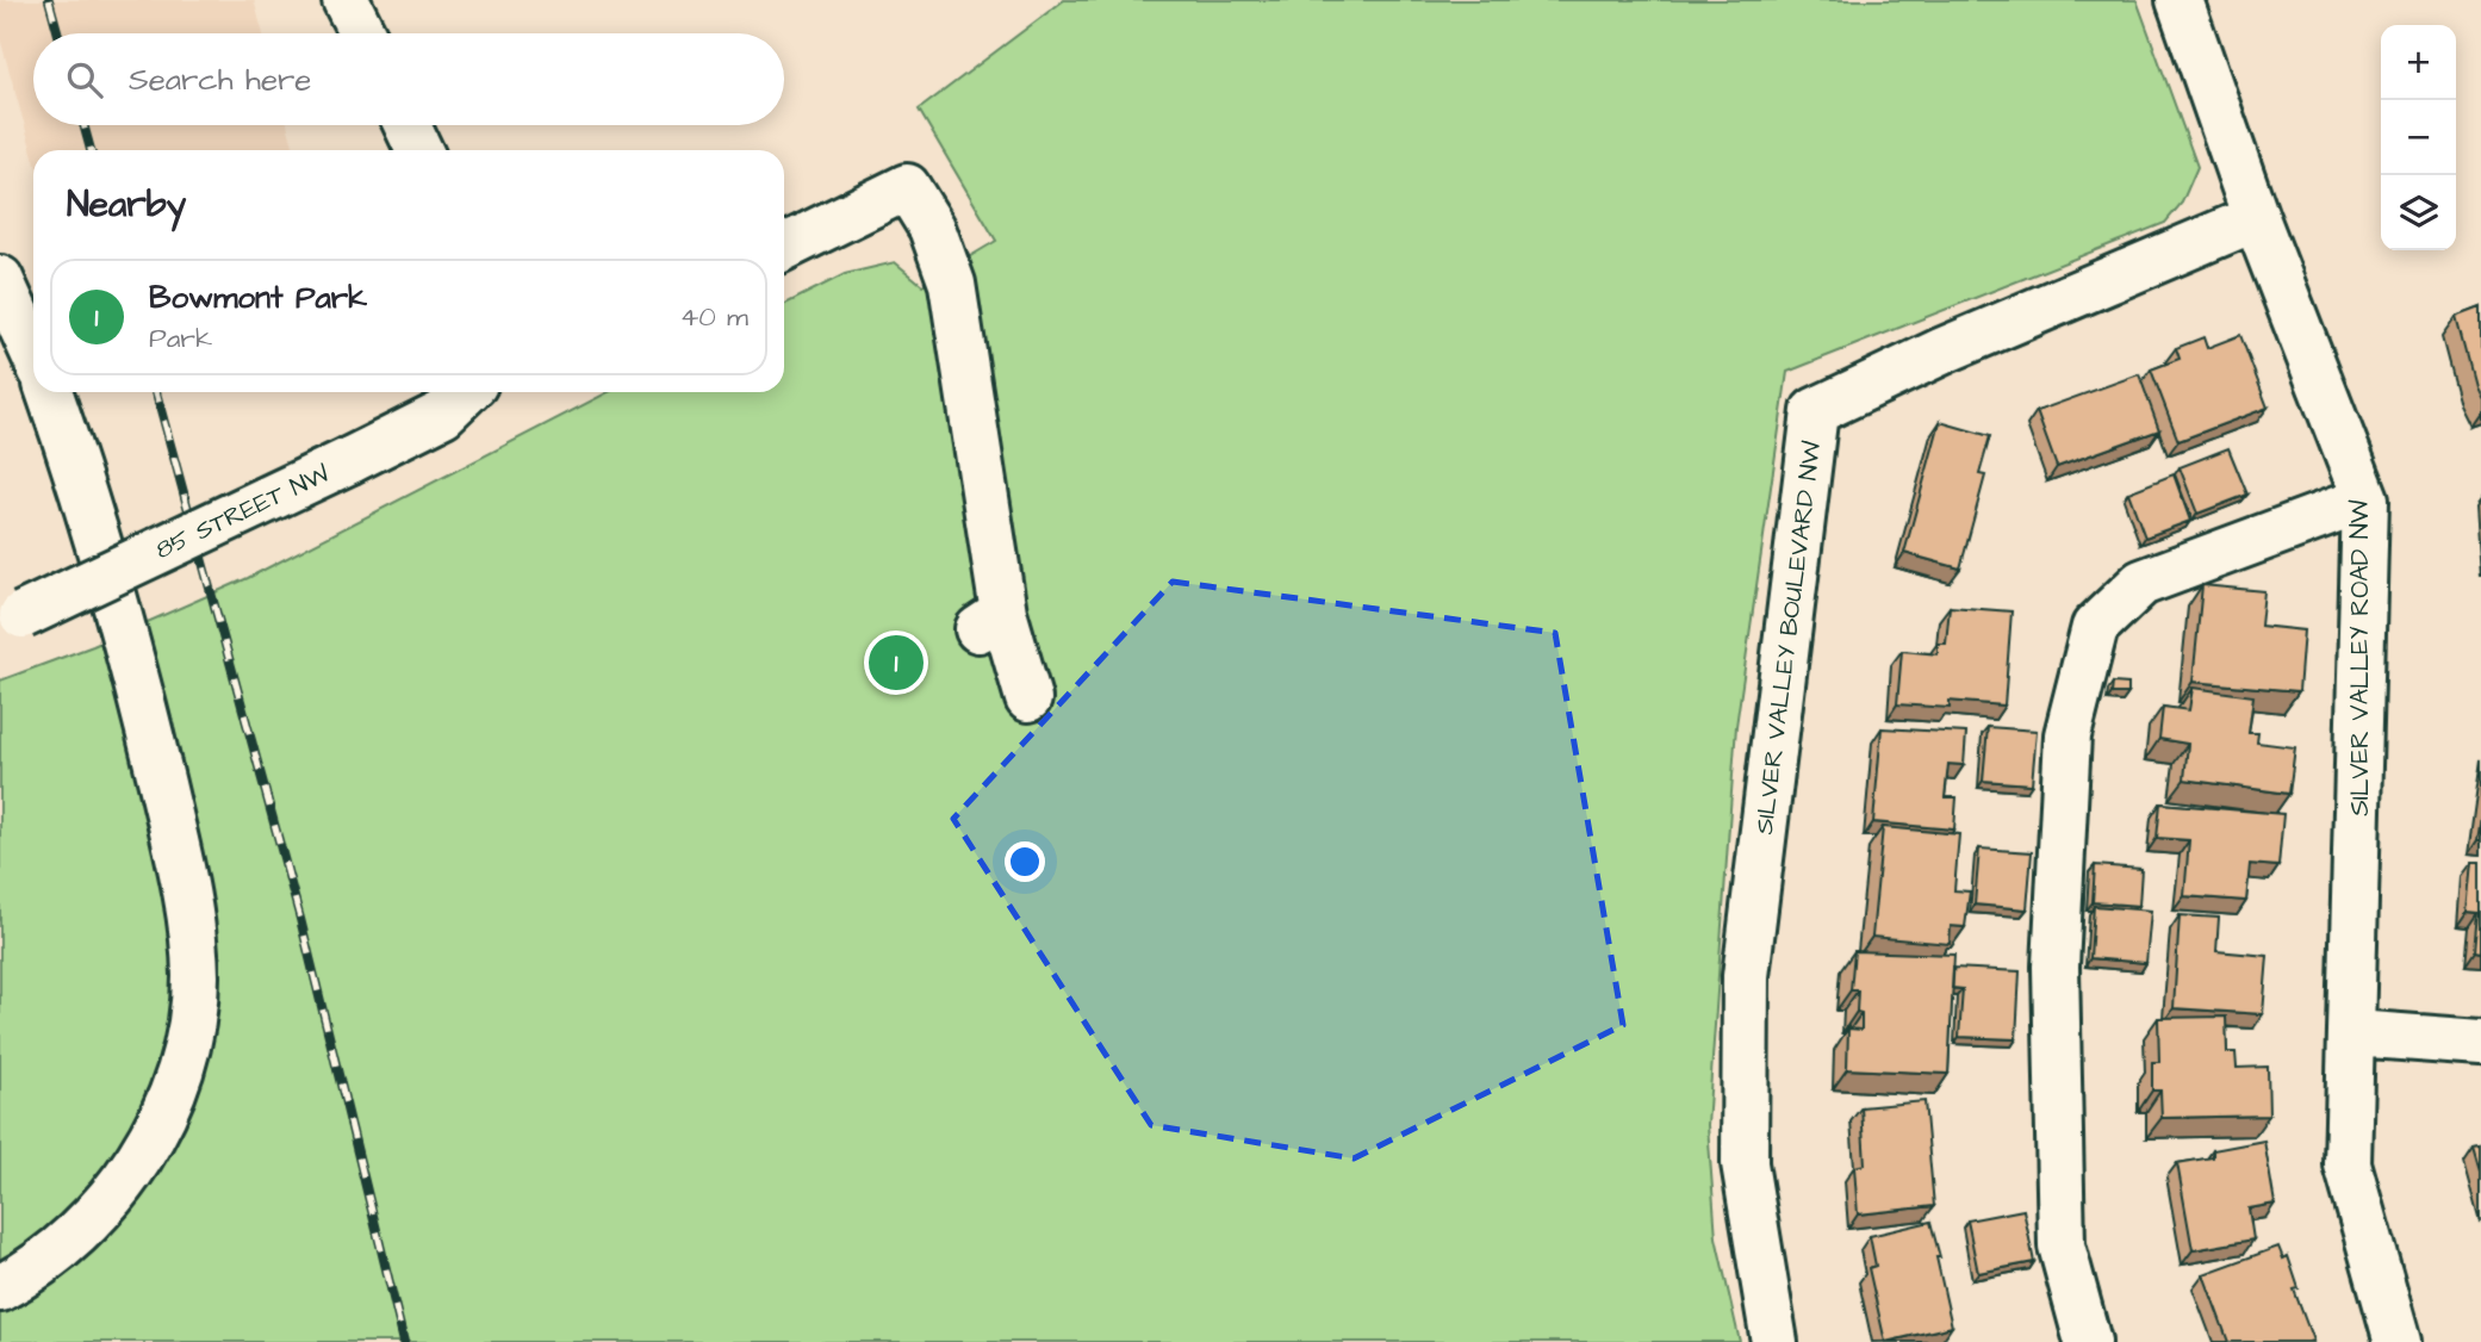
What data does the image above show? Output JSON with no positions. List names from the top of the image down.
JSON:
{
  "streets": {
    "street": ["85 STREET NW", "SILVER VALLEY BOULEVARD NW", "SILVER VALLEY ROAD NW"]
  },
  "crossings": [
    ["SILVER VALLEY BOULEVARD NW", "SILVER VALLEY ROAD NW"]
  ],
  "page": {
    "map_buttons": ["+", "−"],
    "search": "Search here",
    "heading": "Nearby",
    "list": [
      {
        "mark": "1",
        "name": "Bowmont Park",
        "note": "Park",
        "value": "40 m"
      }
    ],
    "pins": "1"
  }
}
